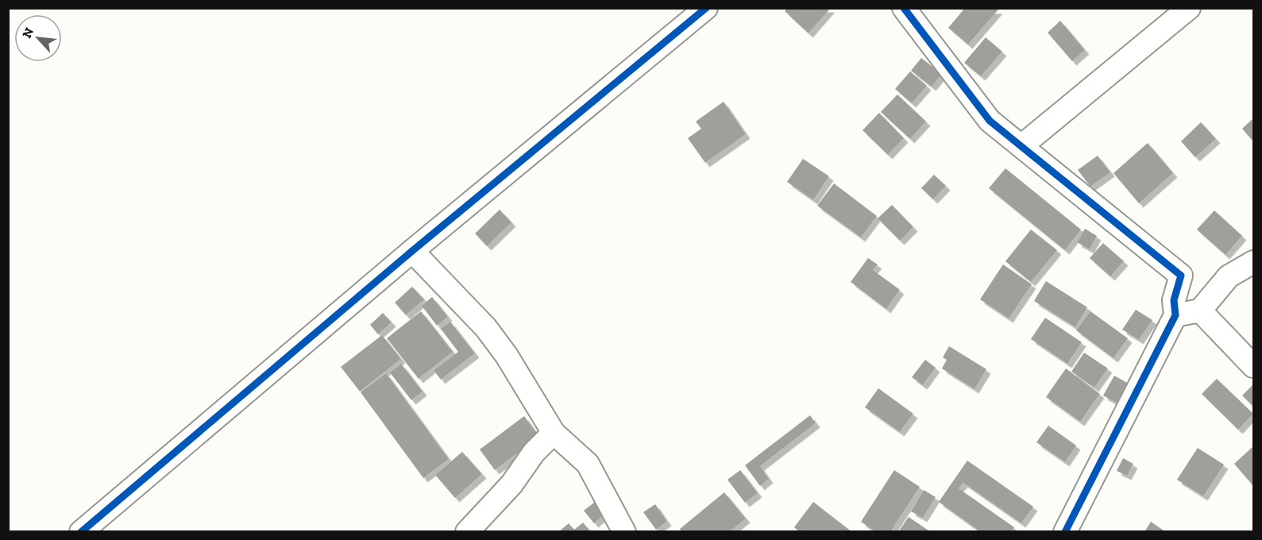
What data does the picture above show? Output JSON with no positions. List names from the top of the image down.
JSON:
{
  "north": "top left"
}
